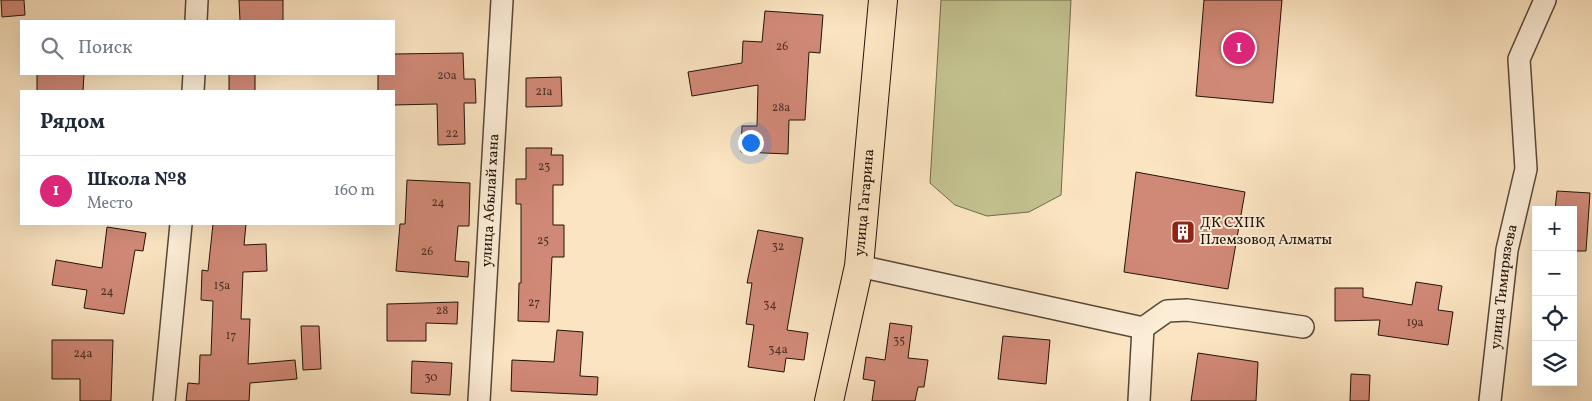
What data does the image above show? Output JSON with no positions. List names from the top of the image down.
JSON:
{
  "streets": {
    "main road": ["улица Гагарина"],
    "street": ["улица Абылай хана", "улица Тимирязева"]
  },
  "places": {
    "building": ["ДК СХПК Племзовод Алматы"]
  },
  "house_numbers": [
    "26",
    "20а",
    "21а",
    "28а",
    "22",
    "23",
    "24",
    "25",
    "32",
    "26",
    "15а",
    "24",
    "27",
    "34",
    "28",
    "19а",
    "17",
    "35",
    "34а",
    "24а",
    "30"
  ],
  "page": {
    "search": "Поиск",
    "pins": "1",
    "heading": "Рядом",
    "list": [
      {
        "mark": "1",
        "name": "Школа №8",
        "note": "Место",
        "value": "160 m"
      }
    ],
    "map_buttons": ["+", "−"]
  }
}
